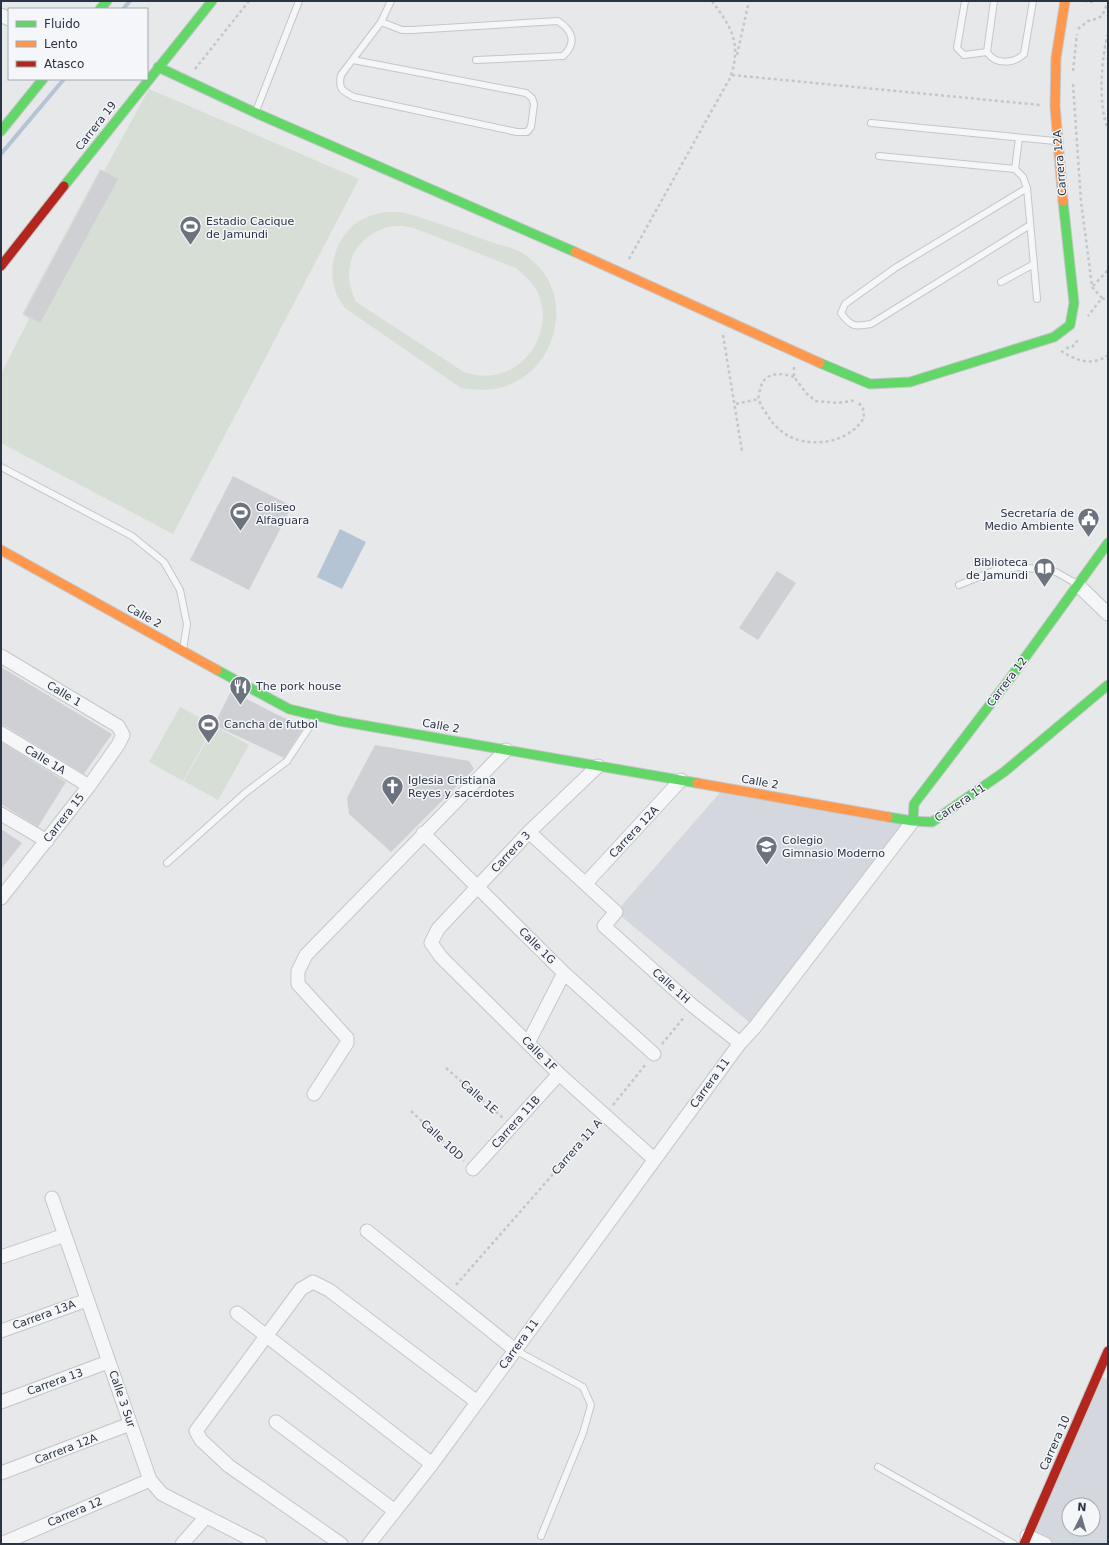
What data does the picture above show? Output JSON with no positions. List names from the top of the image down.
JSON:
{
  "streets": {
    "main road": [
      "Carrera 19",
      "Carrera 12A",
      "Calle 2",
      "Carrera 12",
      "Carrera 11",
      "Carrera 10"
    ],
    "street": [
      "Calle 1",
      "Calle 1A",
      "Carrera 15",
      "Carrera 3",
      "Calle 1G",
      "Calle 1H",
      "Calle 1F",
      "Carrera 11B",
      "Carrera 13A",
      "Carrera 13",
      "Calle 3 Sur"
    ],
    "path": ["Calle 1E", "Calle 10D", "Carrera 11 A"]
  },
  "crossings": [
    ["Carrera 12A", "Calle 2"],
    ["Carrera 12A", "Calle 1H"],
    ["Carrera 12A", "Calle 3 Sur"],
    ["Calle 2", "Carrera 12"],
    ["Calle 2", "Carrera 11"],
    ["Calle 2", "Carrera 3"],
    ["Carrera 12", "Carrera 11"],
    ["Carrera 12", "Calle 3 Sur"],
    ["Calle 1", "Carrera 15"],
    ["Calle 1A", "Carrera 15"],
    ["Carrera 11", "Calle 1H"],
    ["Carrera 11", "Calle 1F"],
    ["Carrera 3", "Calle 1G"],
    ["Carrera 3", "Calle 1F"],
    ["Calle 1G", "Carrera 11 A"],
    ["Calle 1H", "Carrera 11 A"],
    ["Calle 1F", "Carrera 11B"],
    ["Calle 1F", "Carrera 11 A"],
    ["Calle 1E", "Carrera 11B"],
    ["Carrera 11B", "Calle 10D"],
    ["Carrera 13A", "Calle 3 Sur"],
    ["Carrera 13", "Calle 3 Sur"]
  ],
  "places": {
    "sports": ["Estadio Cacique de Jamundi", "Coliseo Alfaguara", "Cancha de futbol"],
    "public building": ["Secretaría de Medio Ambiente"],
    "library": ["Biblioteca de Jamundi"],
    "restaurant": ["The pork house"],
    "church": ["Iglesia Cristiana Reyes y sacerdotes"],
    "school or university": ["Colegio Gimnasio Moderno"]
  },
  "legend": ["Fluido", "Lento", "Atasco"],
  "north": "top"
}
